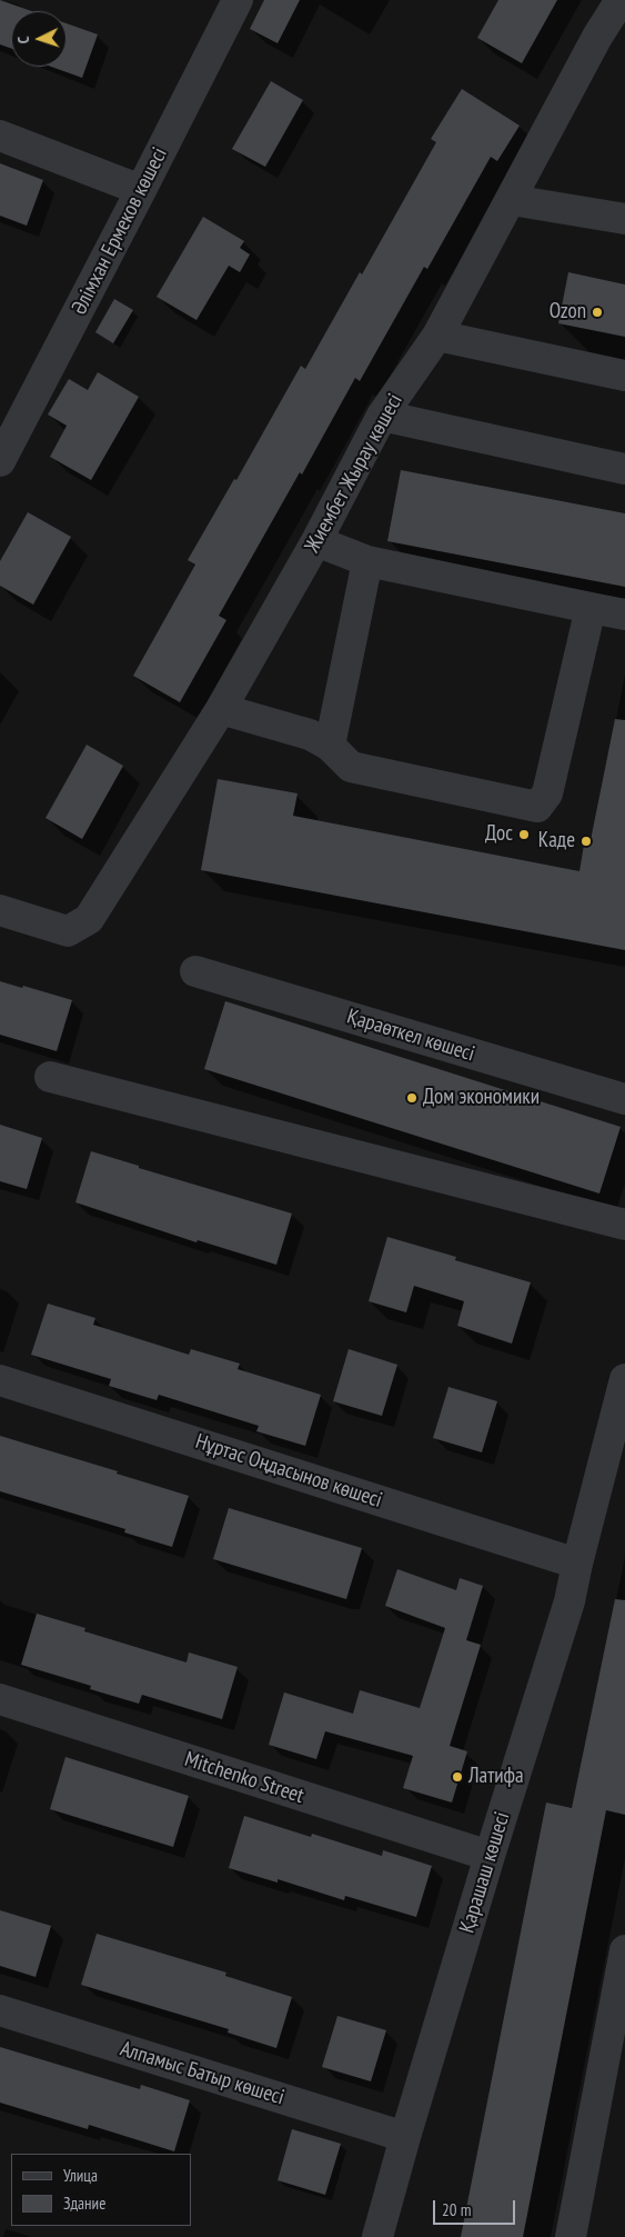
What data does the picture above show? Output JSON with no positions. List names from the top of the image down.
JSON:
{
  "streets": {
    "street": [
      "Әлімхан Ермеков көшесі",
      "Жиембет Жырау көшесі",
      "Қараөткел көшесі",
      "Нұртас Оңдасынов көшесі",
      "Mitchenko Street",
      "Қарашаш көшесі",
      "Алпамыс Батыр көшесі"
    ]
  },
  "crossings": [
    ["Нұртас Оңдасынов көшесі", "Қарашаш көшесі"],
    ["Mitchenko Street", "Қарашаш көшесі"],
    ["Қарашаш көшесі", "Алпамыс Батыр көшесі"]
  ],
  "places": [
    "Ozon",
    "Дос",
    "Каде",
    "Дом экономики",
    "Латифа"
  ],
  "legend": ["Улица", "Здание"],
  "scale_bar": "20 m",
  "north": "left"
}
